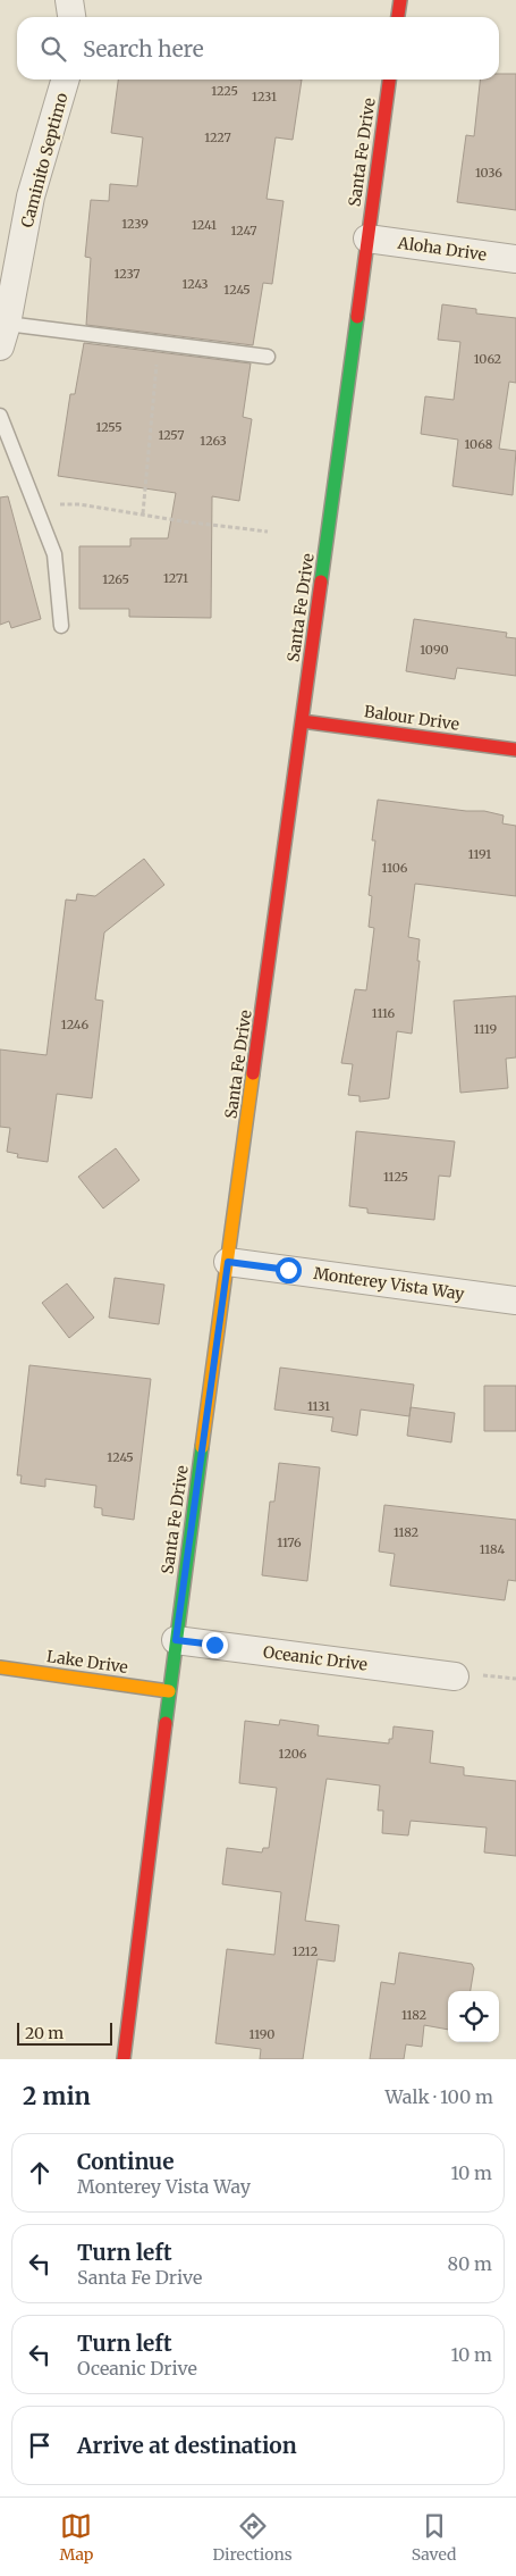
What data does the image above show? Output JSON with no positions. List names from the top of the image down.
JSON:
{
  "streets": {
    "main road": ["Santa Fe Drive", "Balour Drive", "Lake Drive"],
    "street": [
      "Caminito Septimo",
      "Aloha Drive",
      "Monterey Vista Way",
      "Oceanic Drive"
    ]
  },
  "crossings": [
    ["Santa Fe Drive", "Aloha Drive"],
    ["Santa Fe Drive", "Balour Drive"],
    ["Santa Fe Drive", "Monterey Vista Way"],
    ["Santa Fe Drive", "Oceanic Drive"],
    ["Santa Fe Drive", "Lake Drive"]
  ],
  "house_numbers": [
    "1225",
    "1231",
    "1227",
    "1036",
    "1239",
    "1241",
    "1247",
    "1237",
    "1243",
    "1245",
    "1062",
    "1255",
    "1257",
    "1263",
    "1068",
    "1271",
    "1265",
    "1090",
    "1191",
    "1106",
    "1116",
    "1246",
    "1119",
    "1125",
    "1131",
    "1245",
    "1182",
    "1176",
    "1184",
    "1206",
    "1212",
    "1182",
    "1190"
  ],
  "scale_bar": "20 m",
  "page": {
    "search": "Search here",
    "scale": "20 m",
    "heading": ["2 min", "Walk · 100 m"],
    "list": [
      ["Continue", "Monterey Vista Way", "10 m"],
      ["Turn left", "Santa Fe Drive", "80 m"],
      ["Turn left", "Oceanic Drive", "10 m"],
      "Arrive at destination"
    ],
    "nav": ["Map", "Directions", "Saved"]
  }
}
